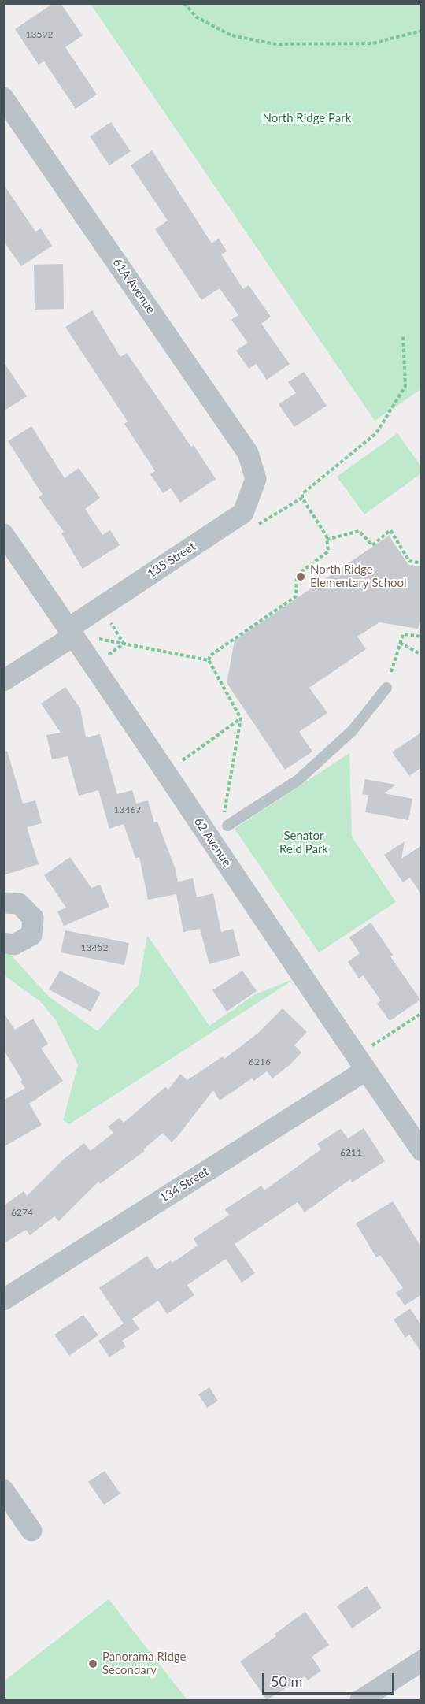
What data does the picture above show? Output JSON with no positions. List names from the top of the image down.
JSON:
{
  "streets": {
    "street": [
      "61A Avenue",
      "135 Street",
      "62 Avenue",
      "134 Street"
    ]
  },
  "crossings": [
    ["61A Avenue", "135 Street"],
    ["135 Street", "62 Avenue"],
    ["62 Avenue", "134 Street"]
  ],
  "parks": ["North Ridge Park", "Senator Reid Park"],
  "places": ["North Ridge Elementary School", "Panorama Ridge Secondary"],
  "house_numbers": [
    "13592",
    "13467",
    "13452",
    "6216",
    "6211",
    "6274"
  ],
  "scale_bar": "50 m"
}
